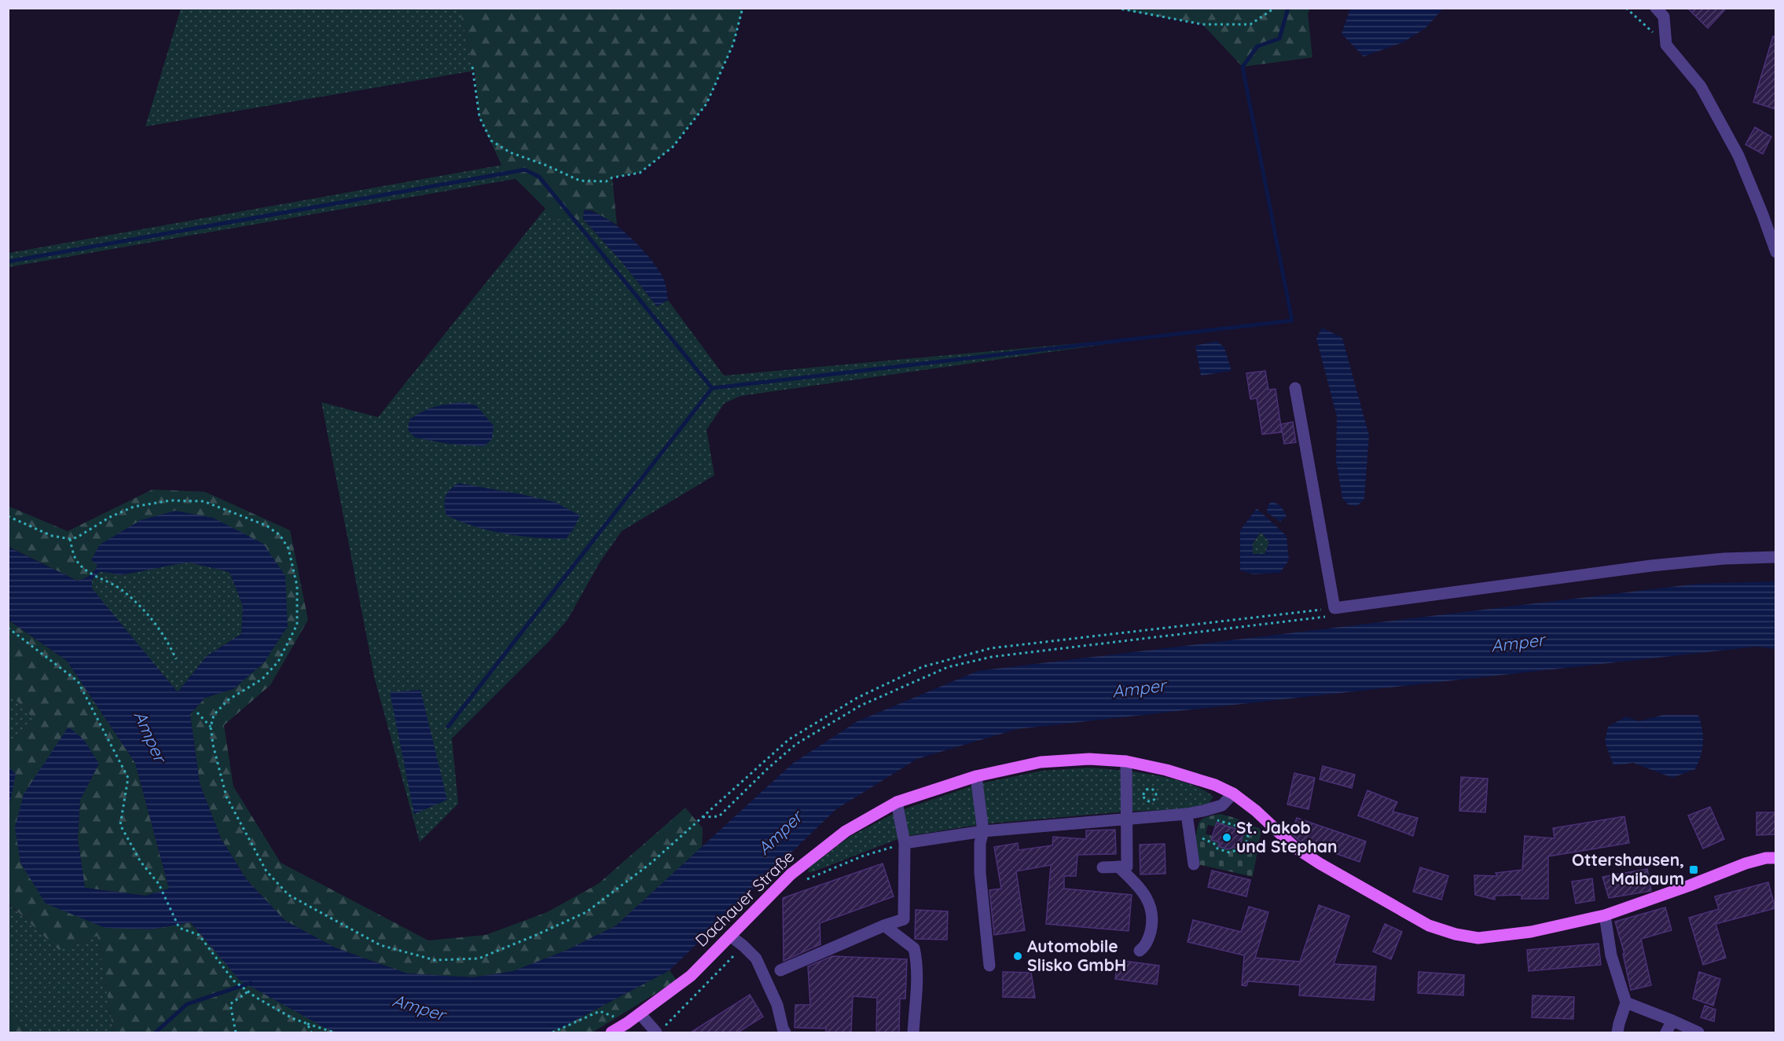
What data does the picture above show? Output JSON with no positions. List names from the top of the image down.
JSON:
{
  "streets": {
    "main road": ["Dachauer Straße"]
  },
  "water": ["Amper"],
  "places": {
    "other": ["St. Jakob und Stephan", "Automobile Slisko GmbH"],
    "transit": ["Ottershausen, Maibaum"]
  }
}
